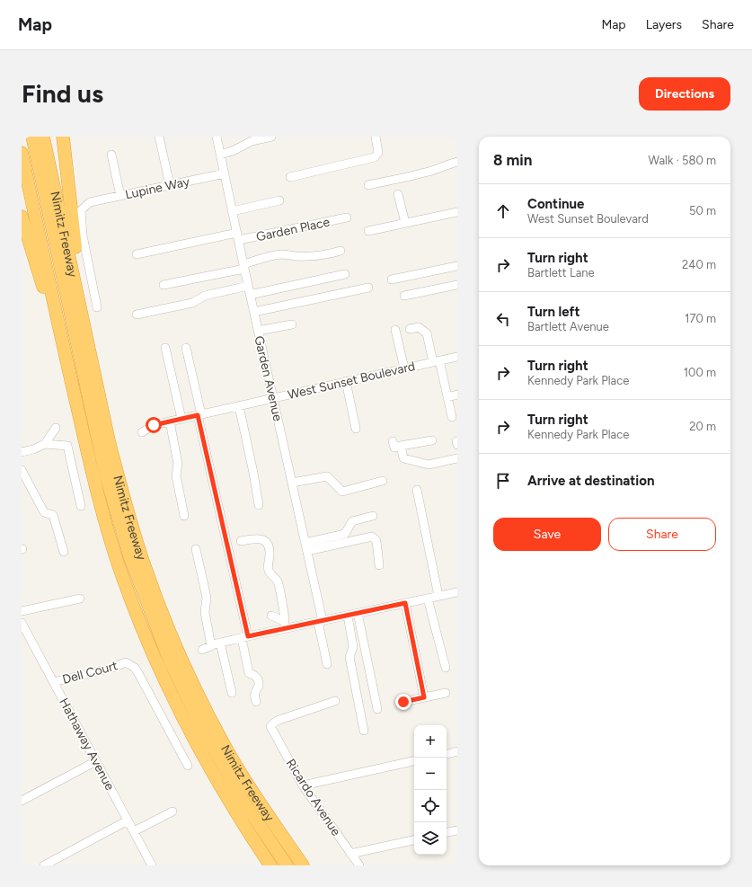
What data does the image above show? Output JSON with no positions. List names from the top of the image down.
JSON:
{
  "streets": {
    "highway": ["Nimitz Freeway"],
    "street": [
      "Lupine Way",
      "Garden Place",
      "Garden Avenue",
      "West Sunset Boulevard",
      "Dell Court",
      "Hathaway Avenue",
      "Ricardo Avenue"
    ]
  },
  "crossings": [
    ["Lupine Way", "Garden Avenue"],
    ["Garden Place", "Garden Avenue"],
    ["Garden Avenue", "West Sunset Boulevard"],
    ["Dell Court", "Hathaway Avenue"]
  ],
  "page": {
    "header": "Map",
    "nav": ["Map", "Layers", "Share"],
    "buttons": [
      "Directions",
      ["Save", "Share"]
    ],
    "title": "Find us",
    "heading": ["8 min", "Walk · 580 m"],
    "list": [
      ["Continue", "West Sunset Boulevard", "50 m"],
      ["Turn right", "Bartlett Lane", "240 m"],
      ["Turn left", "Bartlett Avenue", "170 m"],
      ["Turn right", "Kennedy Park Place", "100 m"],
      ["Turn right", "Kennedy Park Place", "20 m"],
      "Arrive at destination"
    ],
    "map_buttons": ["+", "−"]
  }
}
